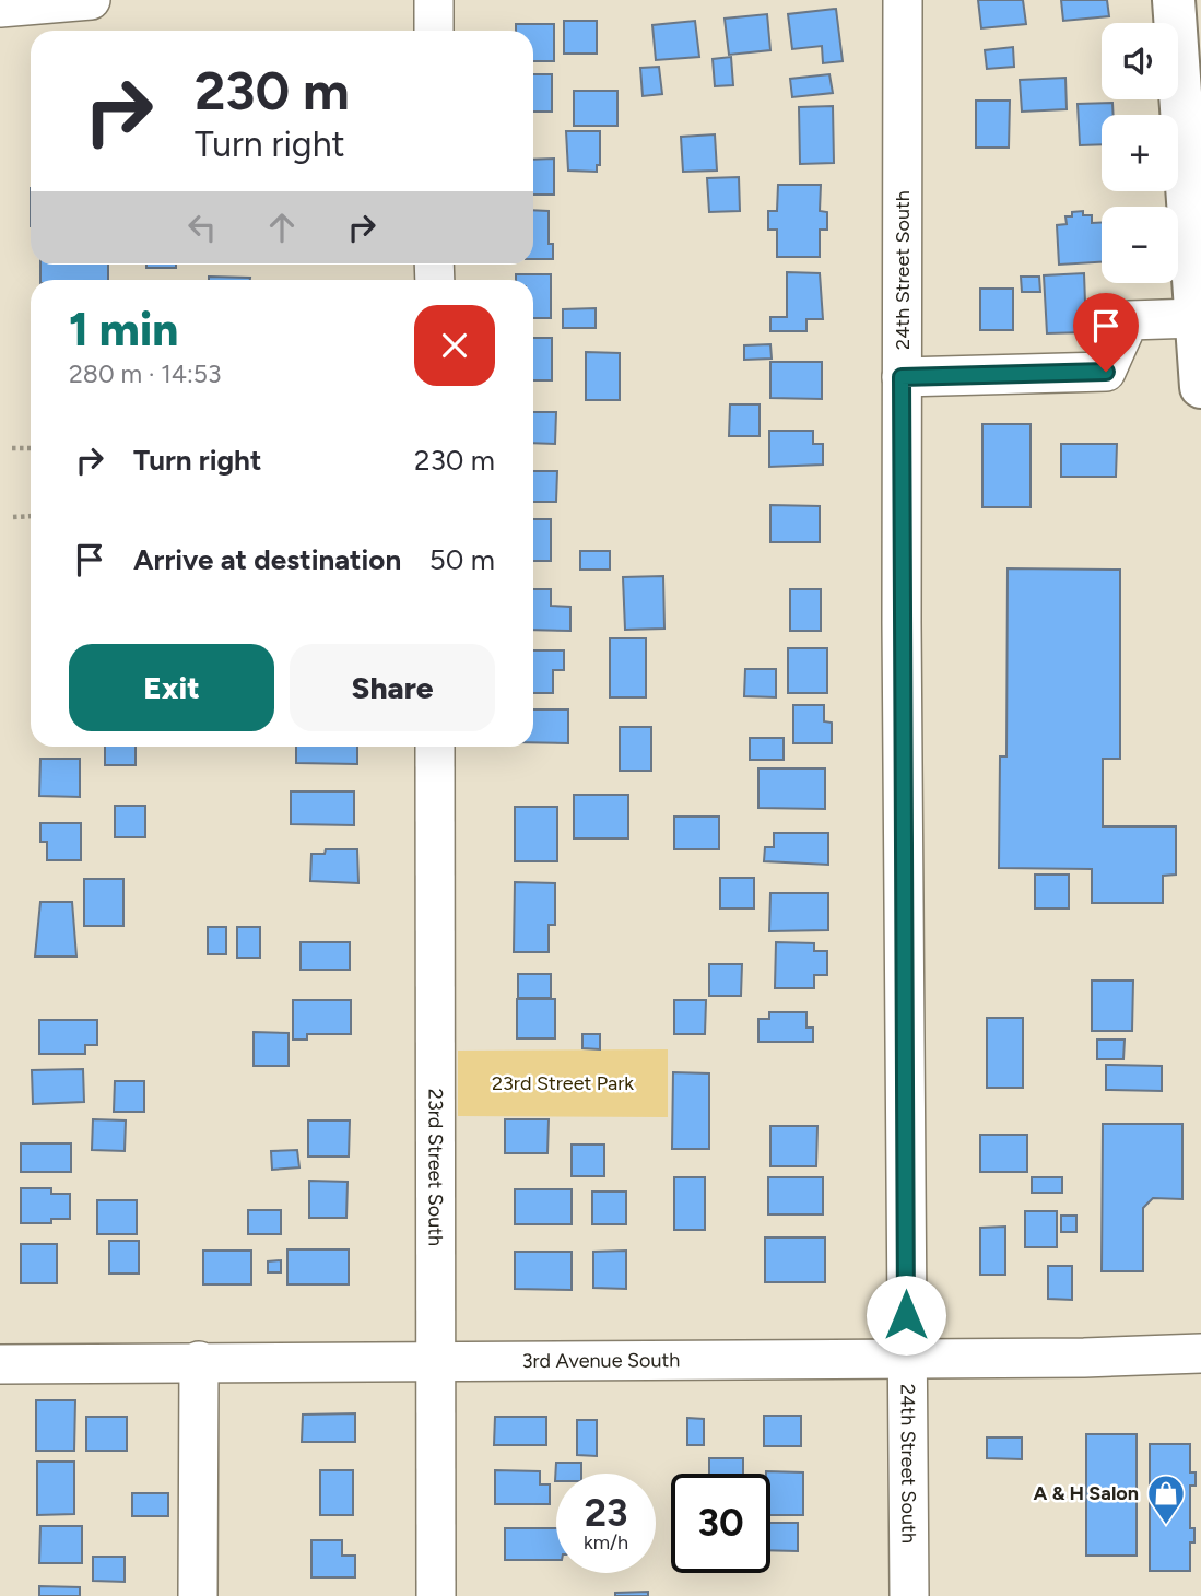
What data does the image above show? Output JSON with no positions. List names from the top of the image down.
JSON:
{
  "streets": {
    "street": ["24th Street South", "23rd Street South", "3rd Avenue South"]
  },
  "crossings": [
    ["24th Street South", "3rd Avenue South"],
    ["23rd Street South", "3rd Avenue South"]
  ],
  "parks": ["23rd Street Park"],
  "places": {
    "shop": ["A & H Salon"]
  },
  "page": {
    "map_buttons": ["+", "−"],
    "turn": ["230 m", "Turn right"],
    "heading": ["1 min", "280 m · 14:53"],
    "list": [
      {
        "name": "Turn right",
        "value": "230 m"
      },
      {
        "name": "Arrive at destination",
        "value": "50 m"
      }
    ],
    "buttons": ["Exit", "Share"],
    "speed": "23 km/h",
    "limit": "30"
  }
}
